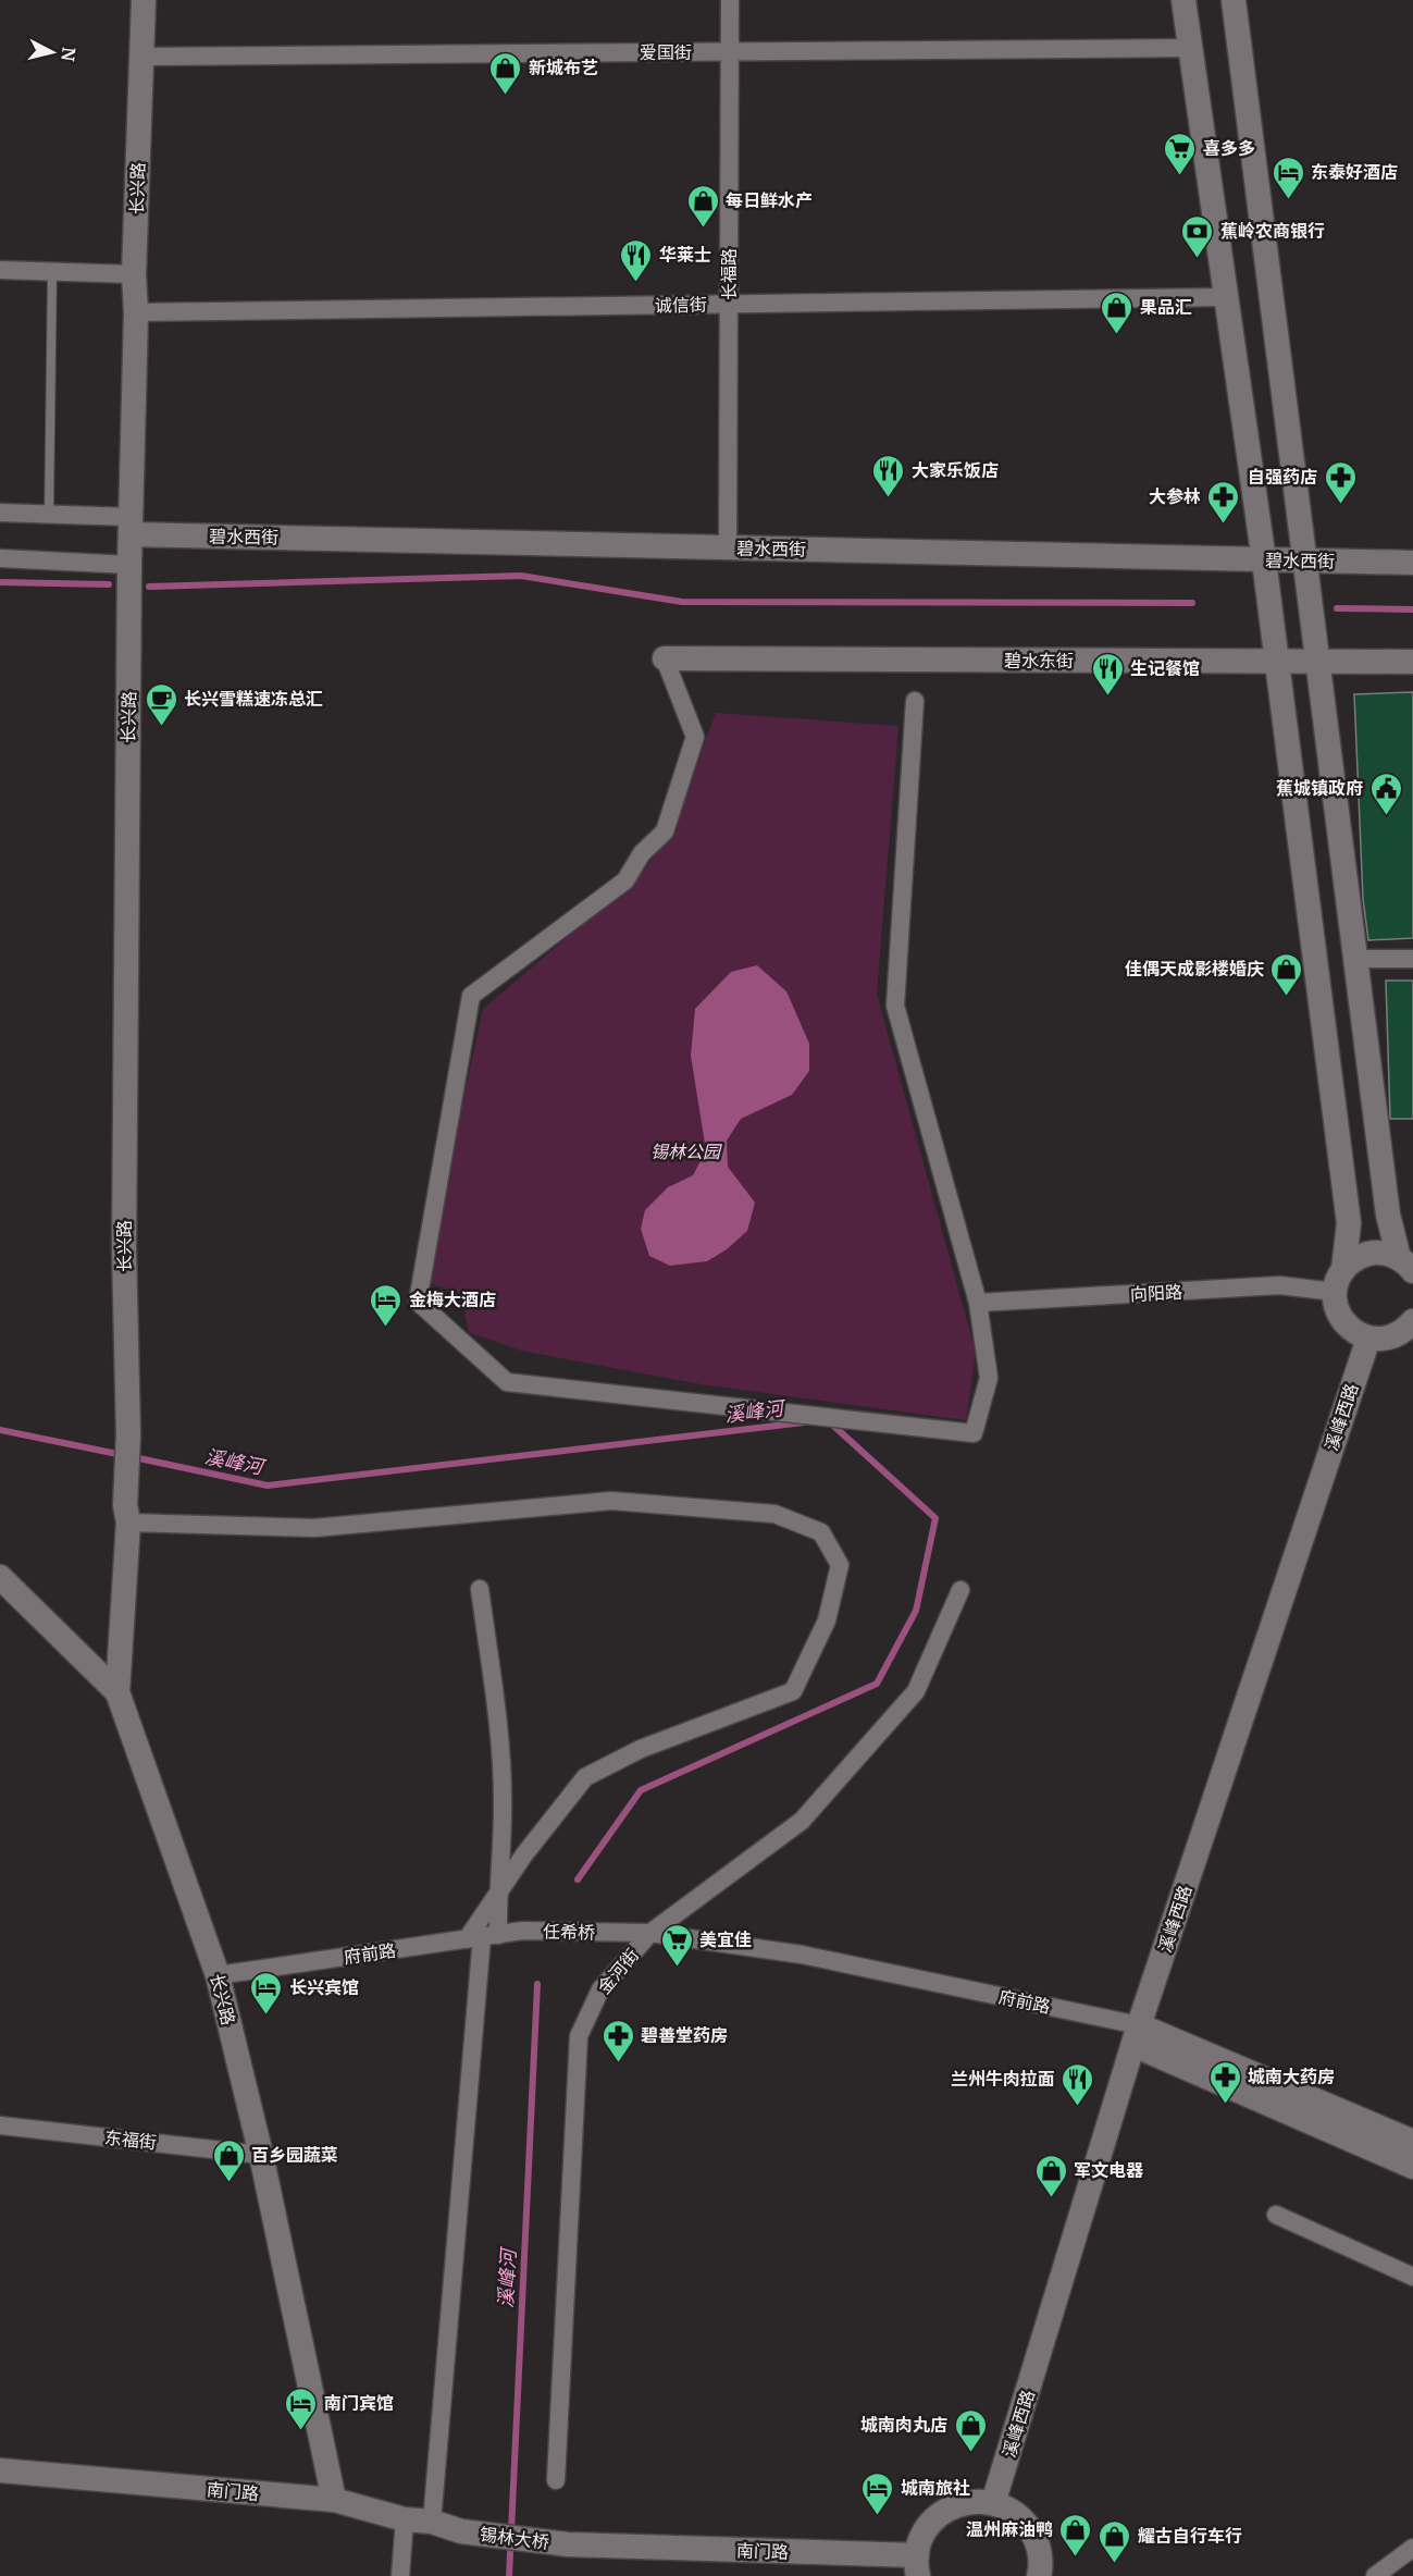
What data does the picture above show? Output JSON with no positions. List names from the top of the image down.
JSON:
{
  "streets": {
    "street": [
      "爱国街",
      "长兴路",
      "长福路",
      "诚信街",
      "碧水西街",
      "碧水东街",
      "向阳路",
      "溪峰西路",
      "任希桥",
      "府前路",
      "金河街",
      "东福街",
      "南门路",
      "锡林大桥"
    ]
  },
  "crossings": [
    ["爱国街", "长兴路"],
    ["爱国街", "长福路"],
    ["长兴路", "诚信街"],
    ["长兴路", "碧水西街"],
    ["长兴路", "府前路"],
    ["长兴路", "东福街"],
    ["长兴路", "南门路"],
    ["长福路", "诚信街"],
    ["长福路", "碧水西街"],
    ["溪峰西路", "府前路"],
    ["任希桥", "府前路"],
    ["府前路", "金河街"],
    ["南门路", "锡林大桥"]
  ],
  "water": ["溪峰河"],
  "parks": ["锡林公园"],
  "places": {
    "shop": [
      "新城布艺",
      "每日鲜水产",
      "果品汇",
      "佳偶天成影楼婚庆",
      "百乡园蔬菜",
      "军文电器",
      "城南肉丸店",
      "温州麻油鸭",
      "耀古自行车行"
    ],
    "supermarket": ["喜多多", "美宜佳"],
    "hotel": [
      "东泰好酒店",
      "金梅大酒店",
      "长兴宾馆",
      "南门宾馆",
      "城南旅社"
    ],
    "bank": ["蕉岭农商银行"],
    "restaurant": [
      "华莱士",
      "大家乐饭店",
      "生记餐馆",
      "兰州牛肉拉面"
    ],
    "pharmacy": [
      "自强药店",
      "大参林",
      "碧善堂药房",
      "城南大药房"
    ],
    "cafe": ["长兴雪糕速冻总汇"],
    "public building": ["蕉城镇政府"]
  },
  "north": "right"
}
